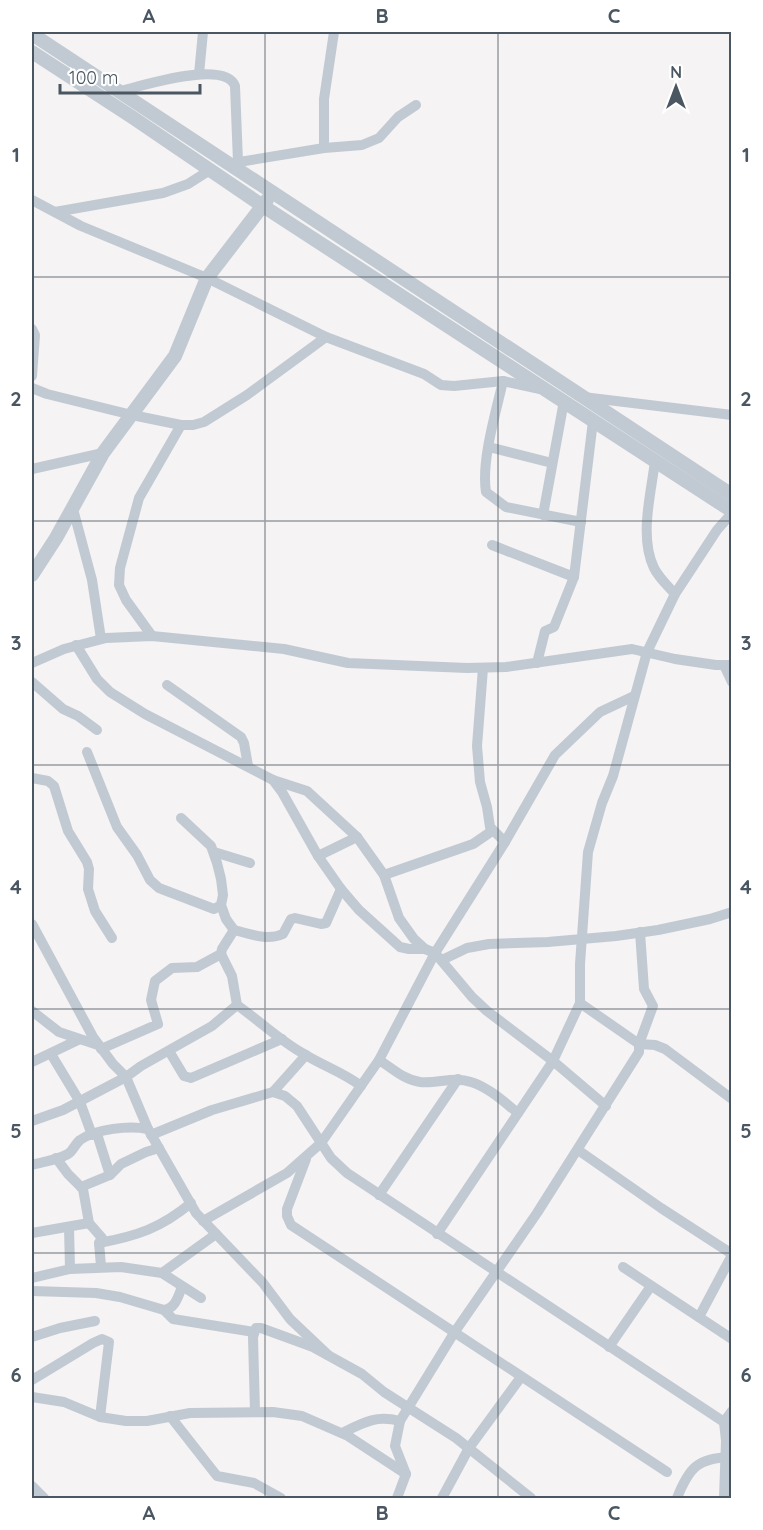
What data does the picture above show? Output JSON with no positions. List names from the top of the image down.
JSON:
{
  "scale_bar": "100 m",
  "north": "top",
  "grid": {
    "columns": ["A", "B", "C"],
    "rows": [
      "1",
      "2",
      "3",
      "4",
      "5",
      "6"
    ]
  }
}
